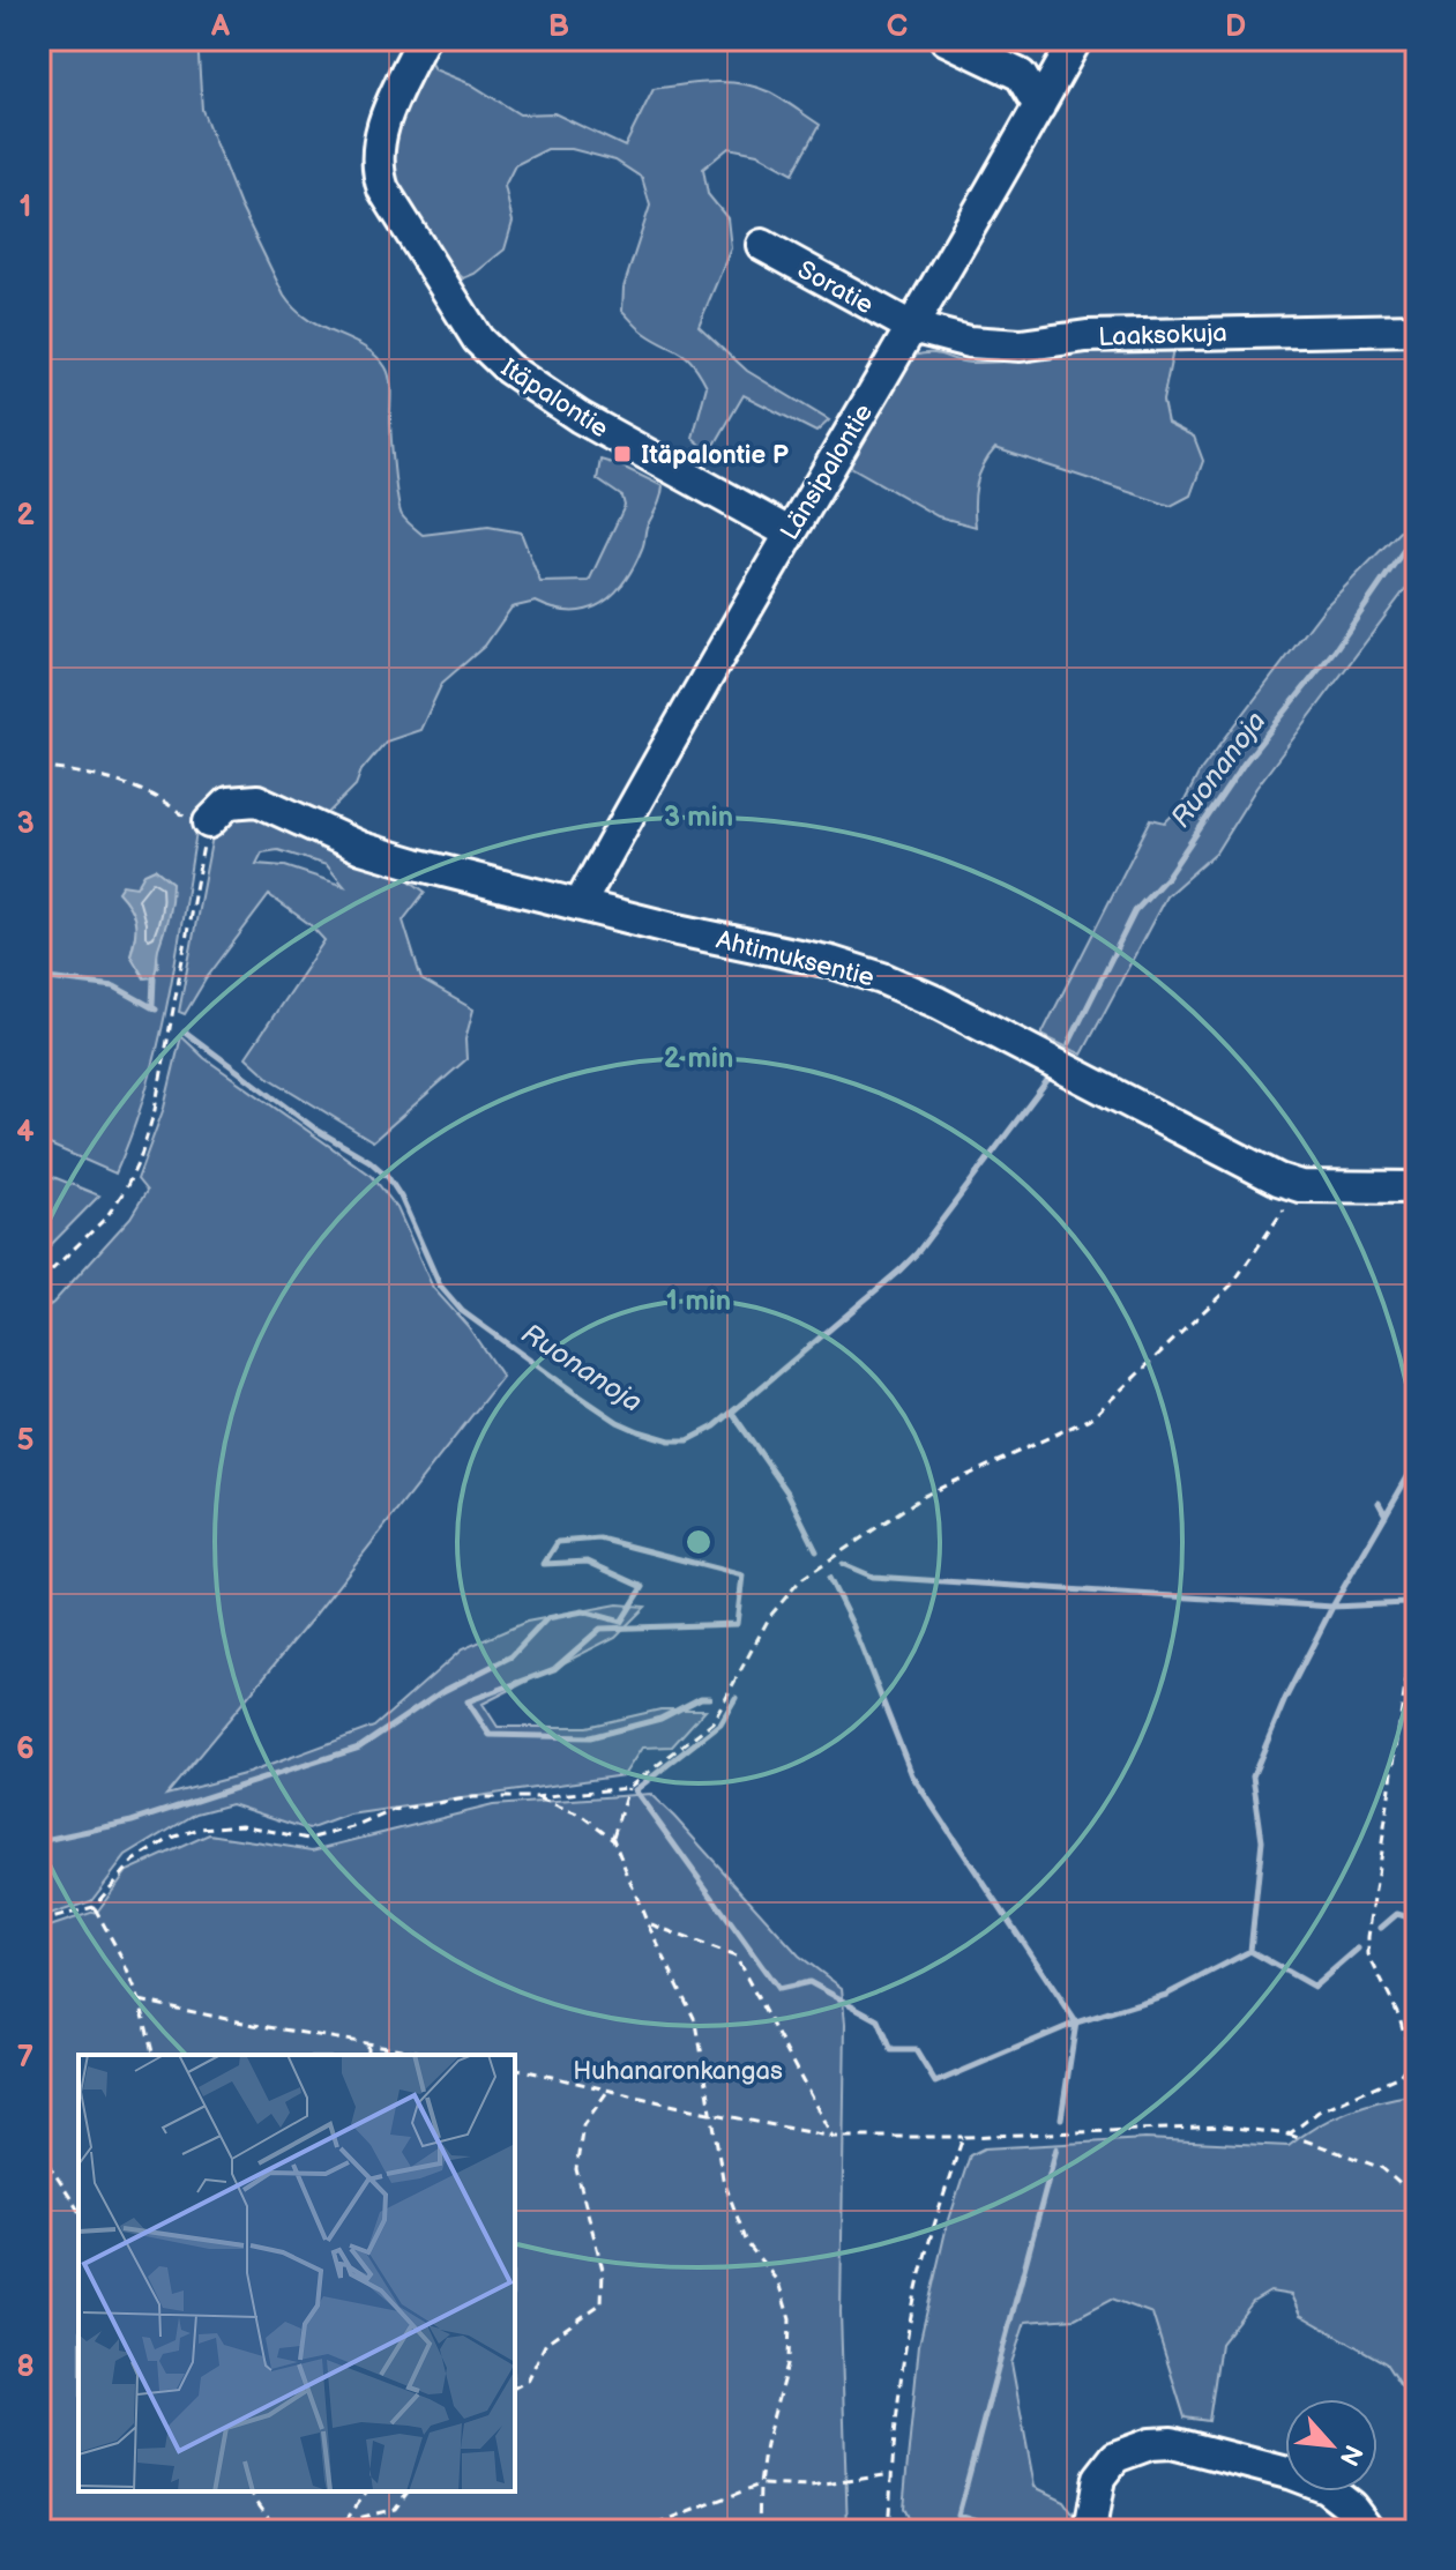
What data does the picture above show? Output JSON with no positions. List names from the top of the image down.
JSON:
{
  "streets": {
    "street": [
      "Soratie",
      "Laaksokuja",
      "Itäpalontie",
      "Länsipalontie",
      "Ahtimuksentie"
    ]
  },
  "crossings": [
    ["Soratie", "Laaksokuja"],
    ["Soratie", "Länsipalontie"],
    ["Laaksokuja", "Länsipalontie"],
    ["Itäpalontie", "Länsipalontie"],
    ["Länsipalontie", "Ahtimuksentie"]
  ],
  "water": ["Ruonanoja"],
  "parks": ["Huhanaronkangas"],
  "places": {
    "transit": ["Itäpalontie P"]
  },
  "north": "bottom right",
  "grid": {
    "columns": [
      "A",
      "B",
      "C",
      "D"
    ],
    "rows": [
      "1",
      "2",
      "3",
      "4",
      "5",
      "6",
      "7",
      "8"
    ]
  },
  "rings": ["3 min", "2 min", "1 min"]
}
